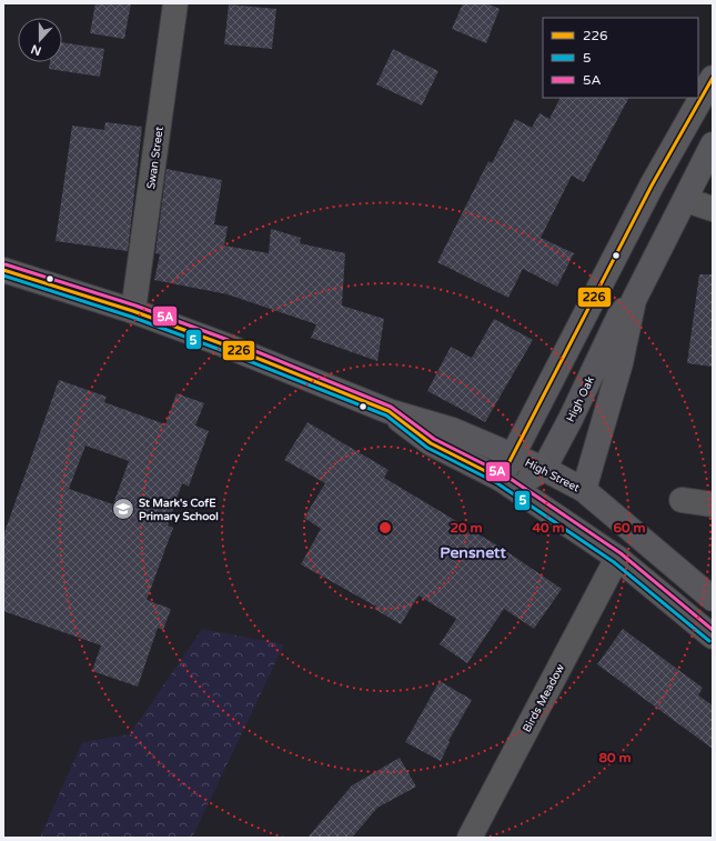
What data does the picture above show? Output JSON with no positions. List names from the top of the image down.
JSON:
{
  "streets": {
    "main road": ["High Oak", "High Street"],
    "street": ["Swan Street", "Birds Meadow"]
  },
  "crossings": [
    ["Swan Street", "High Street"],
    ["High Oak", "High Street"],
    ["High Street", "Birds Meadow"]
  ],
  "districts": ["Pensnett"],
  "places": {
    "school or university": ["St Mark's CofE Primary School"]
  },
  "lines": ["transit line 226", "transit line 5A", "transit line 5"],
  "legend": ["226", "5", "5A"],
  "north": "bottom",
  "rings": [
    "20 m",
    "40 m",
    "60 m",
    "80 m"
  ]
}
